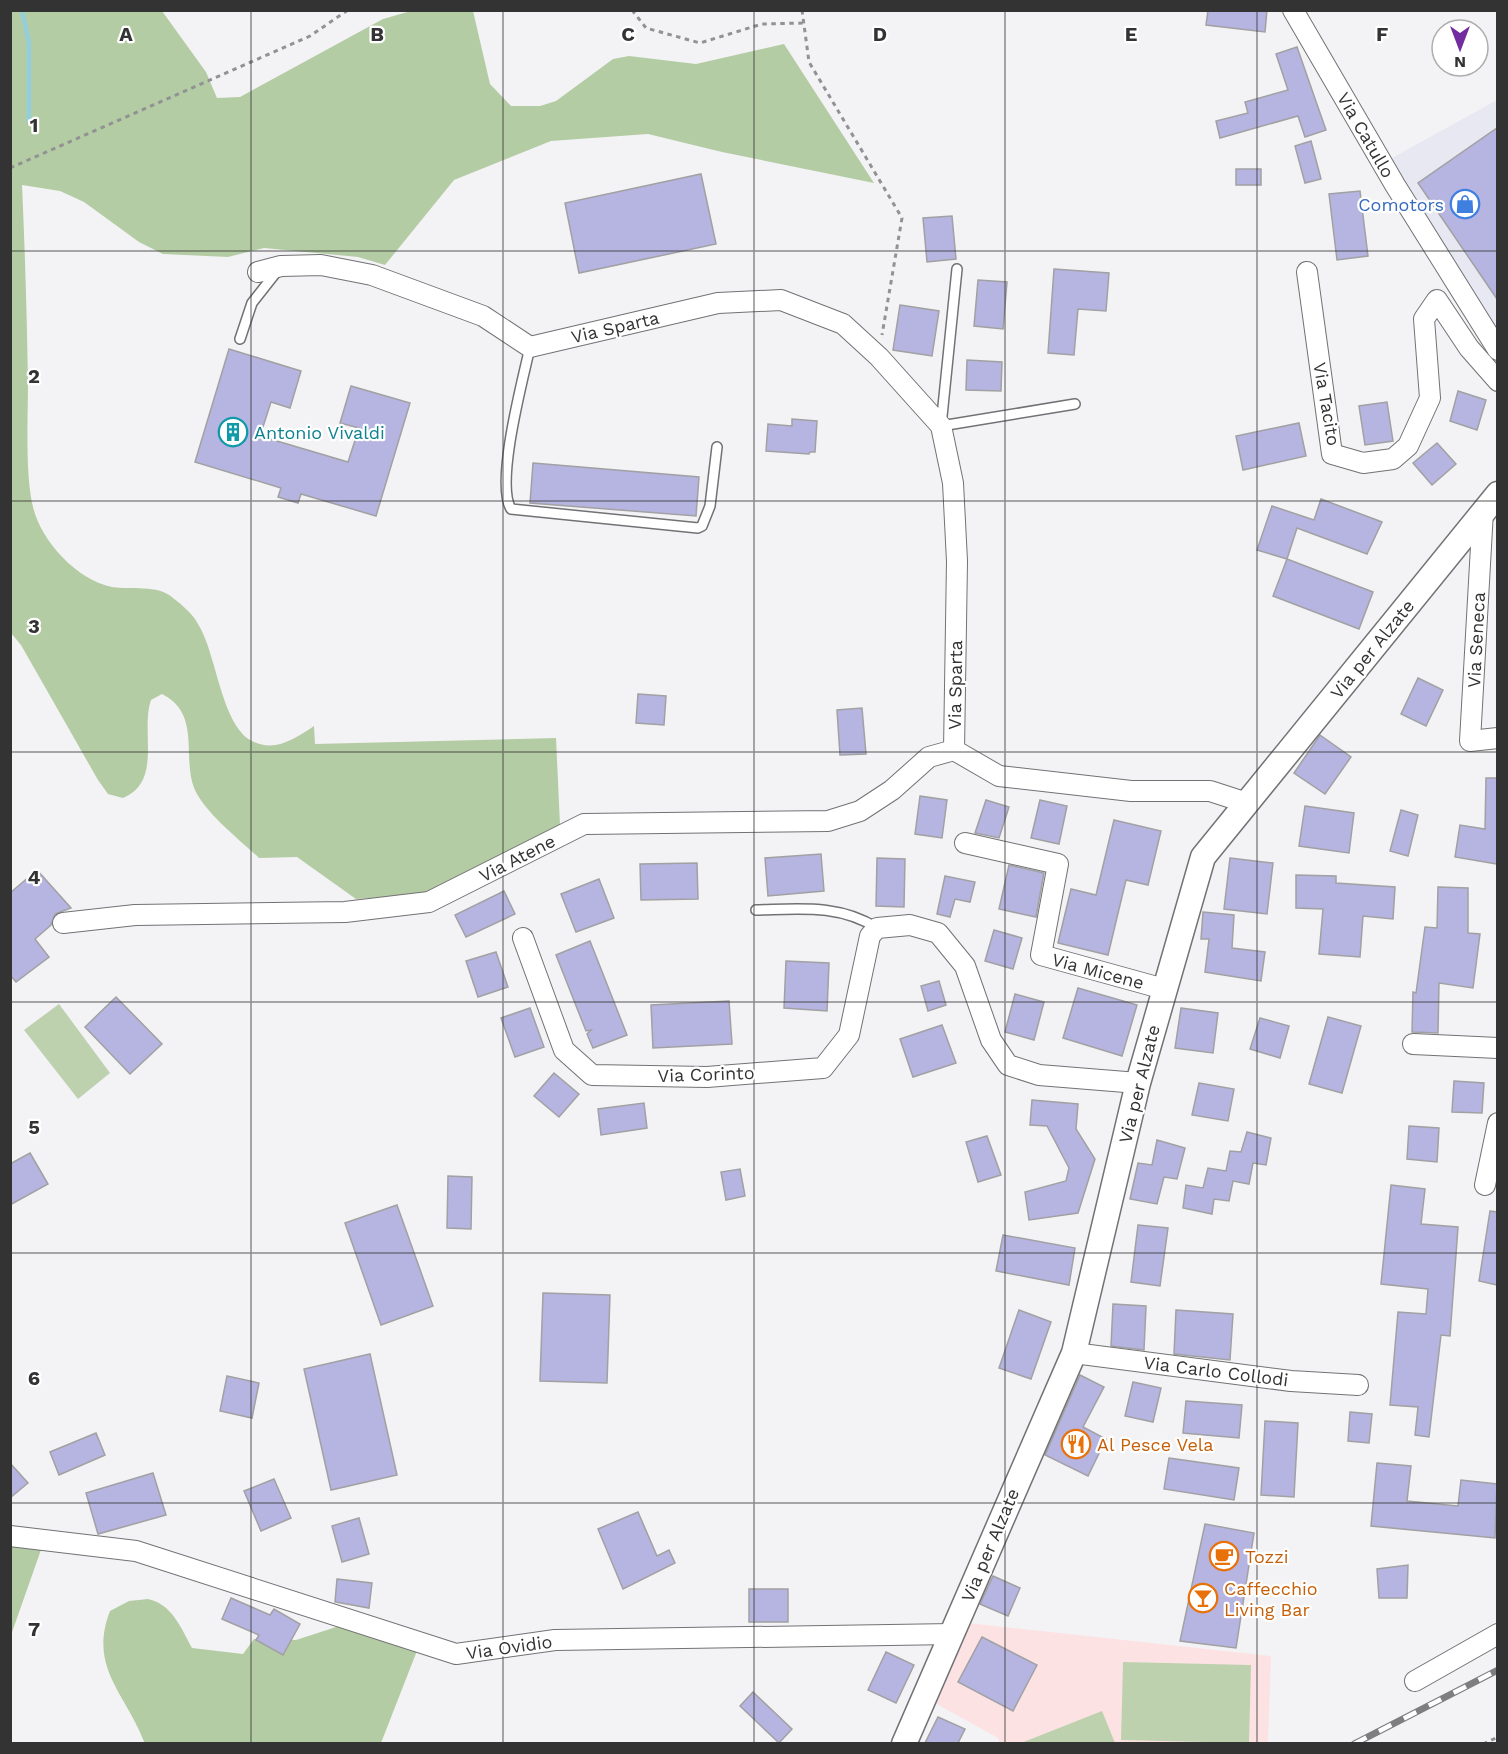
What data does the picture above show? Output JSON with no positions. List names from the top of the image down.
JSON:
{
  "streets": {
    "street": [
      "Via Catullo",
      "Via Sparta",
      "Via Tacito",
      "Via Seneca",
      "Via per Alzate",
      "Via Atene",
      "Via Micene",
      "Via Corinto",
      "Via Carlo Collodi",
      "Via Ovidio"
    ]
  },
  "crossings": [
    ["Via Sparta", "Via per Alzate"],
    ["Via Sparta", "Via Atene"],
    ["Via Seneca", "Via per Alzate"],
    ["Via per Alzate", "Via Micene"],
    ["Via per Alzate", "Via Carlo Collodi"],
    ["Via per Alzate", "Via Ovidio"]
  ],
  "places": {
    "shop": ["Comotors"],
    "building": ["Antonio Vivaldi"],
    "restaurant": ["Al Pesce Vela"],
    "cafe": ["Tozzi"],
    "bar": ["Caffecchio Living Bar"]
  },
  "north": "bottom",
  "grid": {
    "columns": [
      "A",
      "B",
      "C",
      "D",
      "E",
      "F"
    ],
    "rows": [
      "1",
      "2",
      "3",
      "4",
      "5",
      "6",
      "7"
    ]
  }
}
